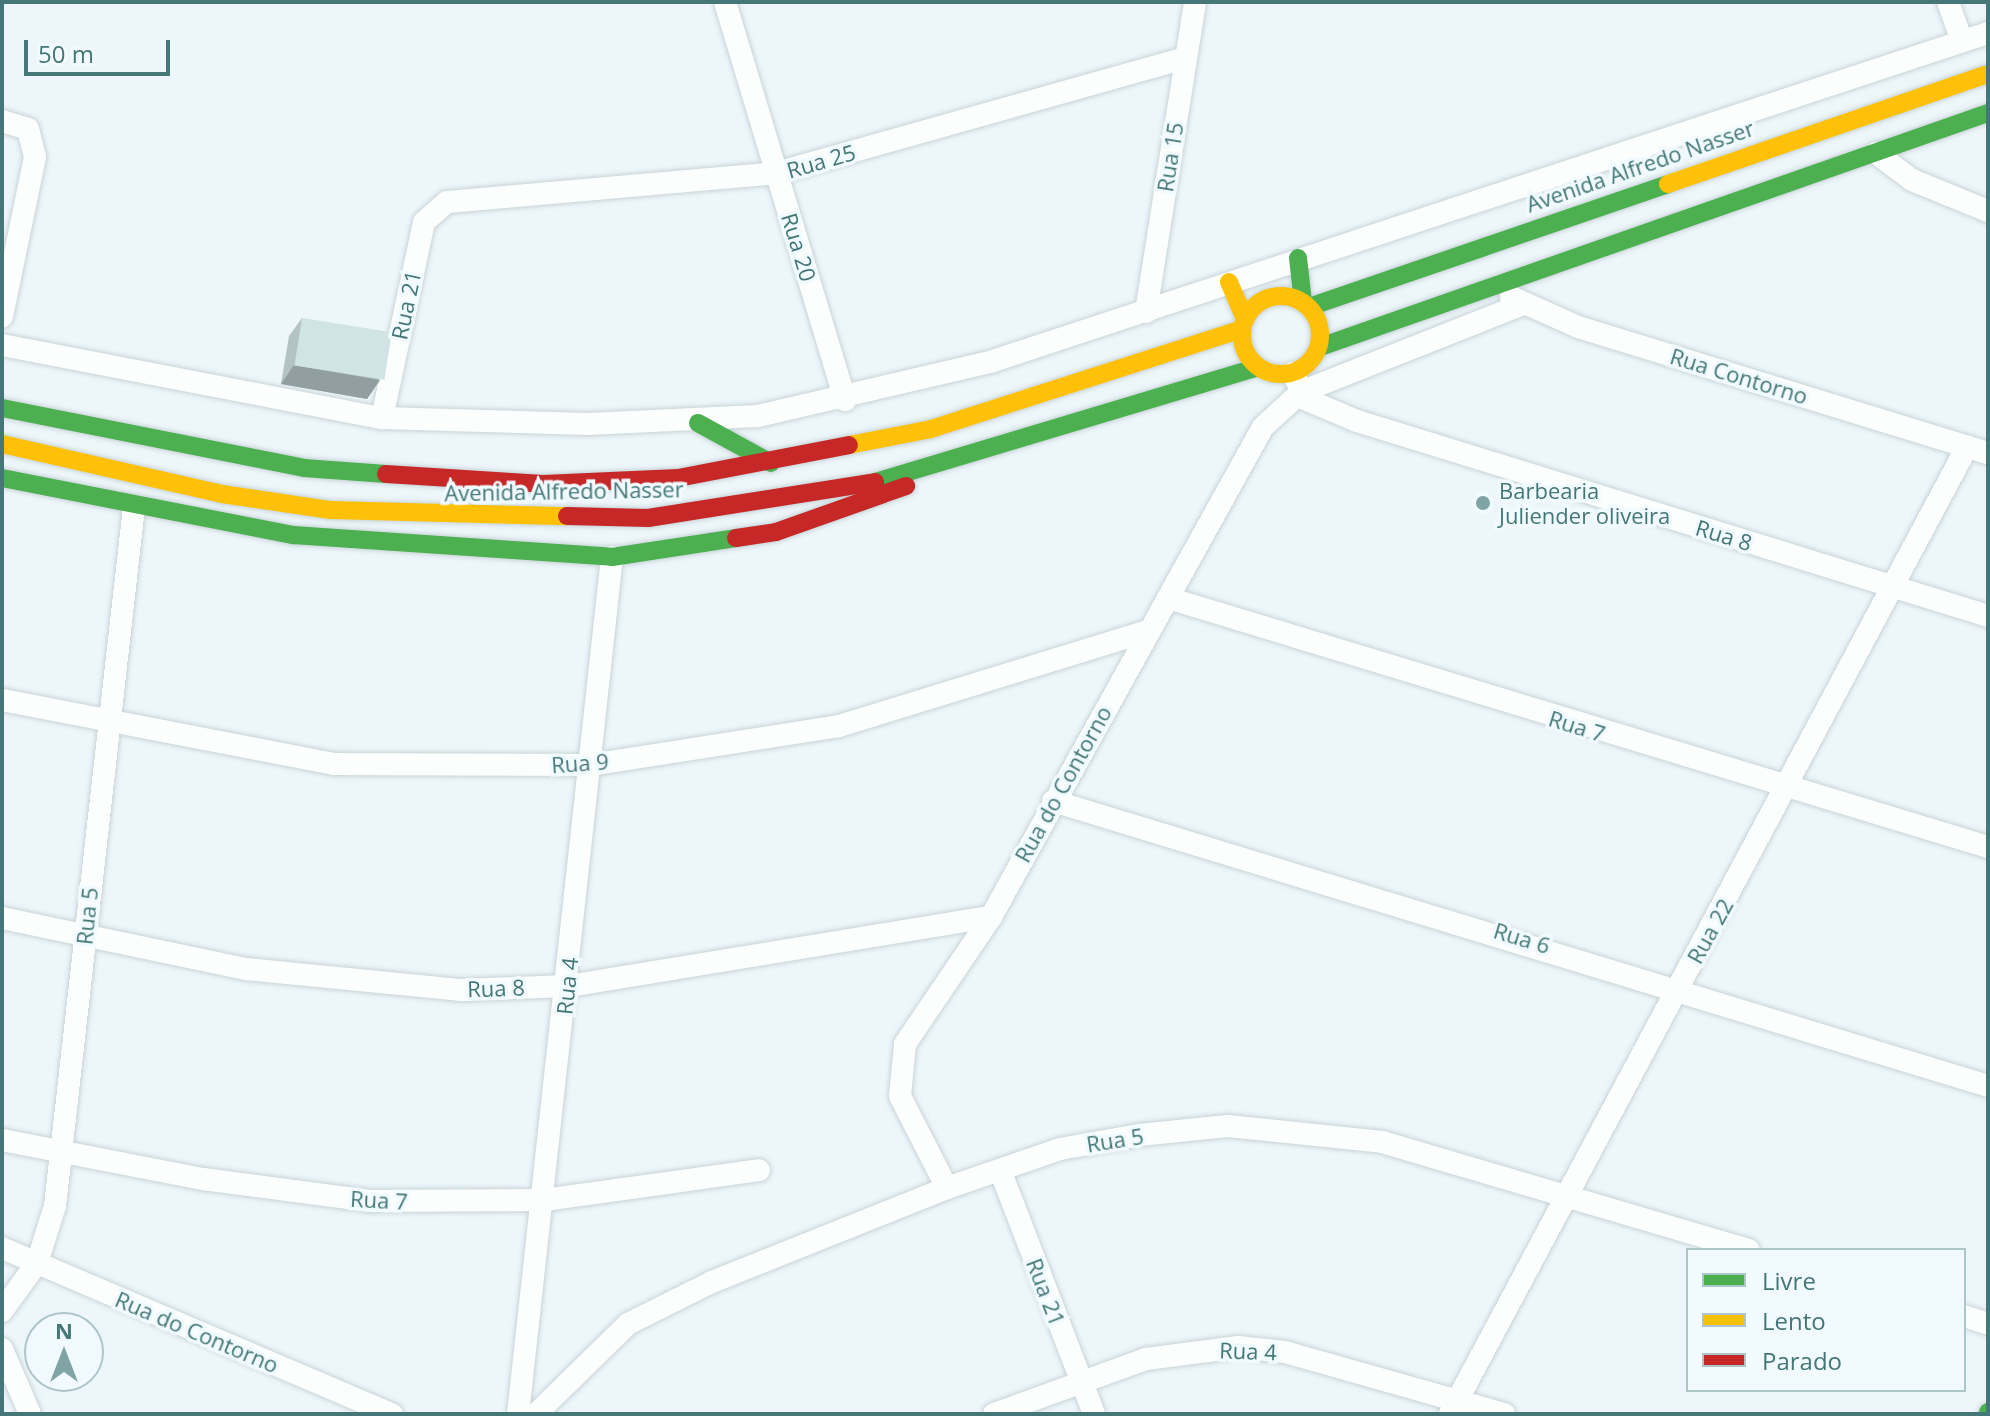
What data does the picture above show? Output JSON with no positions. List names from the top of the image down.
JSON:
{
  "streets": {
    "main road": ["Avenida Alfredo Nasser"],
    "street": [
      "Rua 15",
      "Rua 25",
      "Rua 20",
      "Rua 21",
      "Rua Contorno",
      "Rua 8",
      "Rua 7",
      "Rua 9",
      "Rua do Contorno",
      "Rua 5",
      "Rua 22",
      "Rua 6",
      "Rua 4"
    ]
  },
  "crossings": [
    ["Rua 15", "Rua 25"],
    ["Rua 25", "Rua 20"],
    ["Rua 25", "Rua 21"],
    ["Avenida Alfredo Nasser", "Rua 8"],
    ["Avenida Alfredo Nasser", "Rua do Contorno"],
    ["Rua 21", "Rua 5"],
    ["Rua 21", "Rua 4"],
    ["Rua Contorno", "Rua 22"],
    ["Rua 8", "Rua do Contorno"],
    ["Rua 8", "Rua 5"],
    ["Rua 8", "Rua 22"],
    ["Rua 8", "Rua 4"],
    ["Rua 7", "Rua do Contorno"],
    ["Rua 7", "Rua 5"],
    ["Rua 7", "Rua 22"],
    ["Rua 7", "Rua 4"],
    ["Rua 9", "Rua do Contorno"],
    ["Rua 9", "Rua 5"],
    ["Rua 9", "Rua 4"],
    ["Rua do Contorno", "Rua 5"],
    ["Rua do Contorno", "Rua 6"],
    ["Rua 5", "Rua 22"],
    ["Rua 22", "Rua 6"],
    ["Rua 22", "Rua 4"]
  ],
  "places": ["Barbearia Juliender oliveira"],
  "legend": ["Livre", "Lento", "Parado"],
  "scale_bar": "50 m",
  "north": "top"
}
